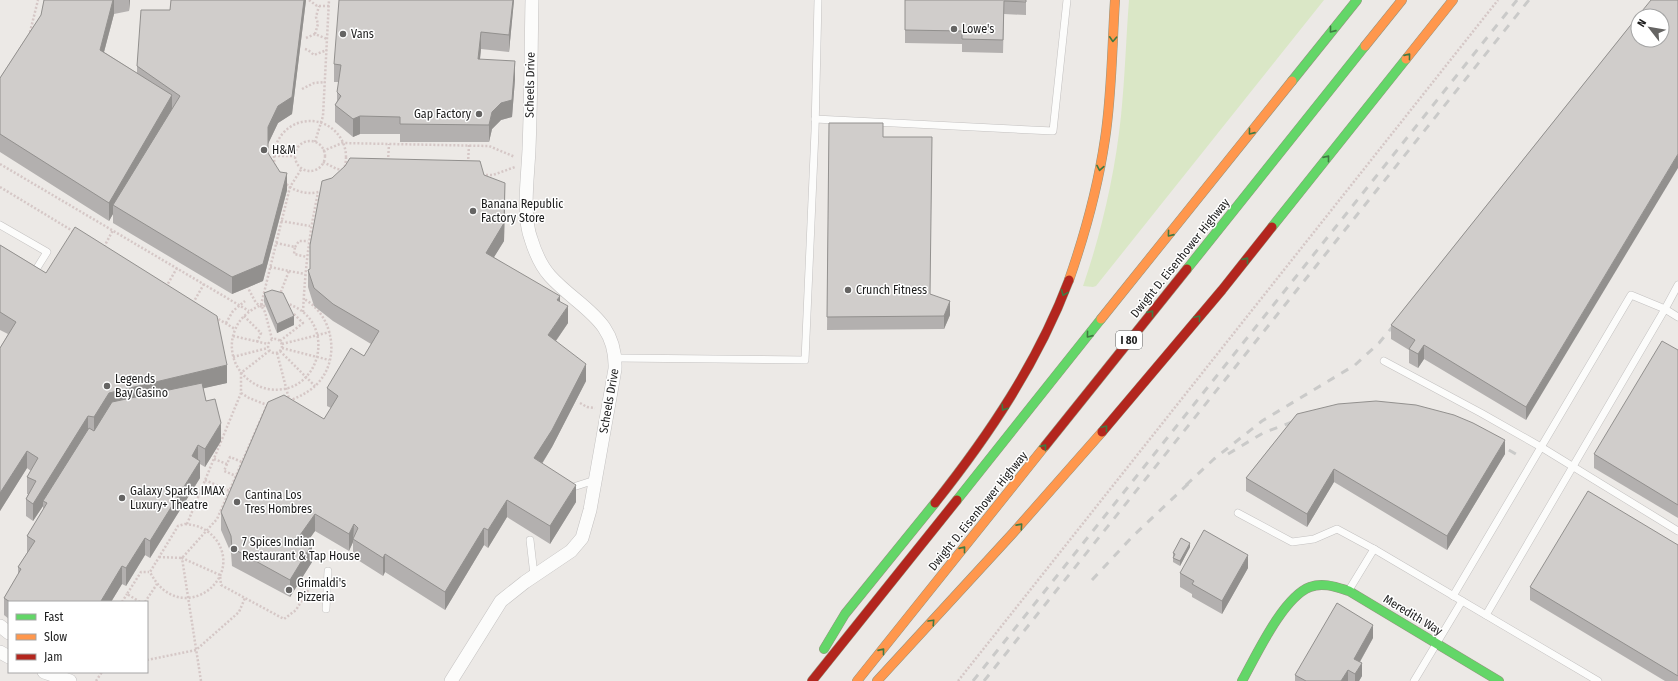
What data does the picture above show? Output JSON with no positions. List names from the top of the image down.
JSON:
{
  "streets": {
    "main road": ["Dwight D. Eisenhower Highway", "I 80", "Meredith Way"],
    "street": ["Scheels Drive"]
  },
  "places": [
    "Lowe's",
    "Vans",
    "Gap Factory",
    "H&M",
    "Banana Republic Factory Store",
    "Crunch Fitness",
    "Legends Bay Casino",
    "Galaxy Sparks IMAX Luxury+ Theatre",
    "Cantina Los Tres Hombres",
    "7 Spices Indian Restaurant & Tap House",
    "Grimaldi's Pizzeria"
  ],
  "legend": ["Fast", "Slow", "Jam"],
  "north": "top left"
}
